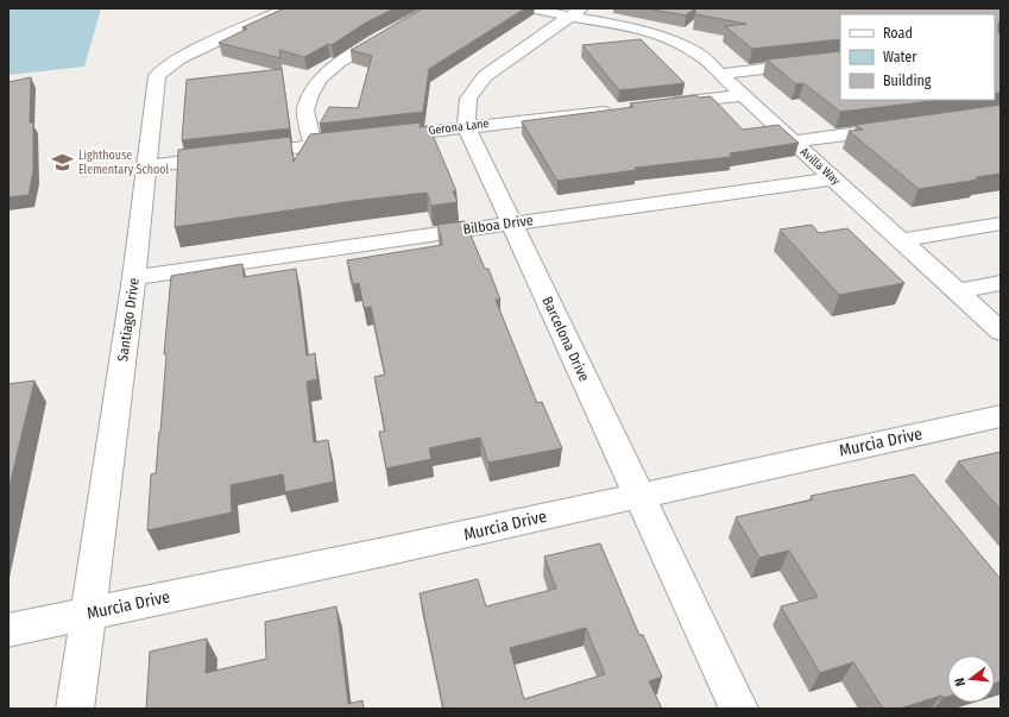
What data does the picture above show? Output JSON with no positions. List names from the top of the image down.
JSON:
{
  "streets": {
    "street": [
      "Gerona Lane",
      "Avilla Way",
      "Bilboa Drive",
      "Santiago Drive",
      "Barcelona Drive",
      "Murcia Drive"
    ]
  },
  "crossings": [
    ["Gerona Lane", "Barcelona Drive"],
    ["Avilla Way", "Bilboa Drive"],
    ["Bilboa Drive", "Santiago Drive"],
    ["Bilboa Drive", "Barcelona Drive"],
    ["Santiago Drive", "Murcia Drive"],
    ["Barcelona Drive", "Murcia Drive"]
  ],
  "places": {
    "school or university": ["Lighthouse Elementary School"]
  },
  "legend": ["Road", "Water", "Building"],
  "north": "left"
}
